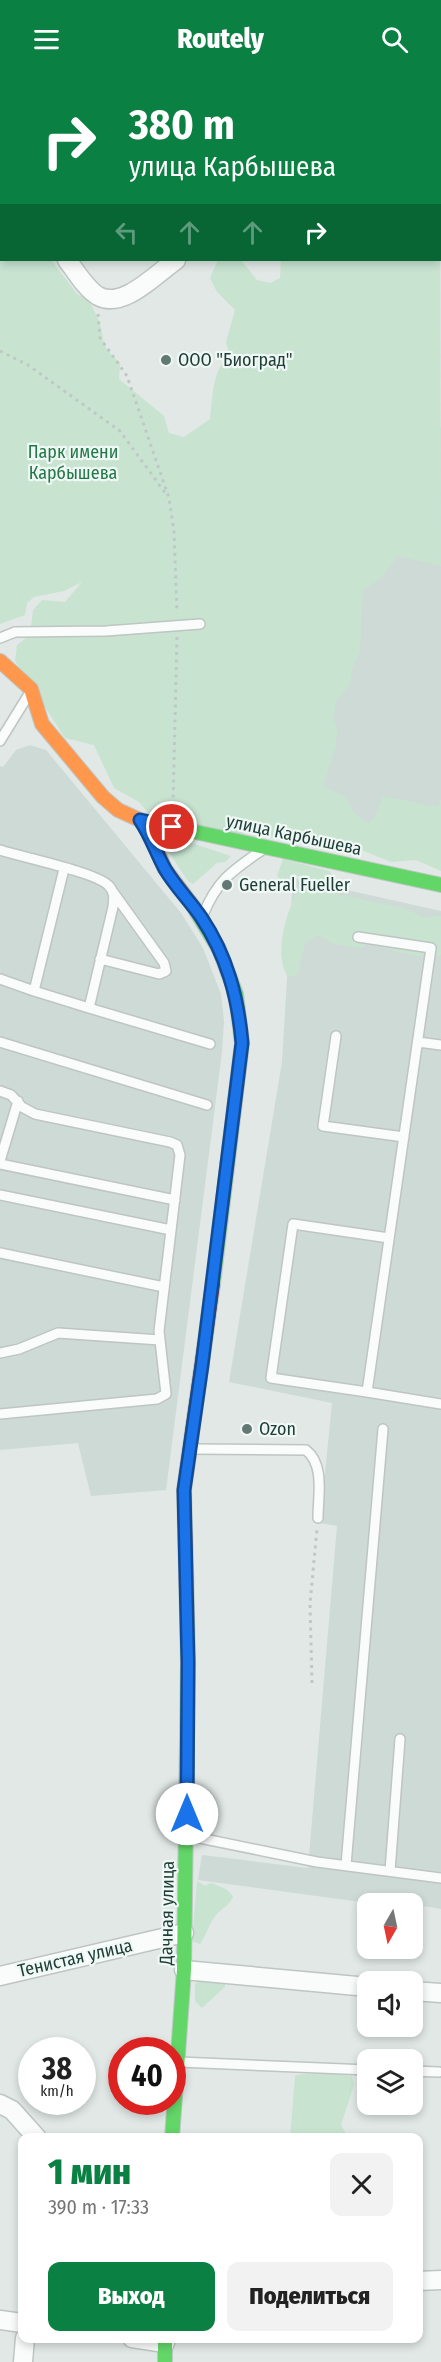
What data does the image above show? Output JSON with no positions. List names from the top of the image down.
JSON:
{
  "streets": {
    "street": ["улица Карбышева", "Дачная улица", "Тенистая улица"]
  },
  "crossings": [
    ["улица Карбышева", "Дачная улица"],
    ["Дачная улица", "Тенистая улица"]
  ],
  "parks": ["Парк имени Карбышева"],
  "places": ["ООО \"Биоград\"", "General Fueller", "Ozon"],
  "north": "bottom",
  "page": {
    "header": "Routely",
    "turn": ["380 m", "улица Карбышева"],
    "speed": "38 km/h",
    "limit": "40",
    "heading": ["1 мин", "390 m · 17:33"],
    "buttons": ["Выход", "Поделиться"]
  }
}
